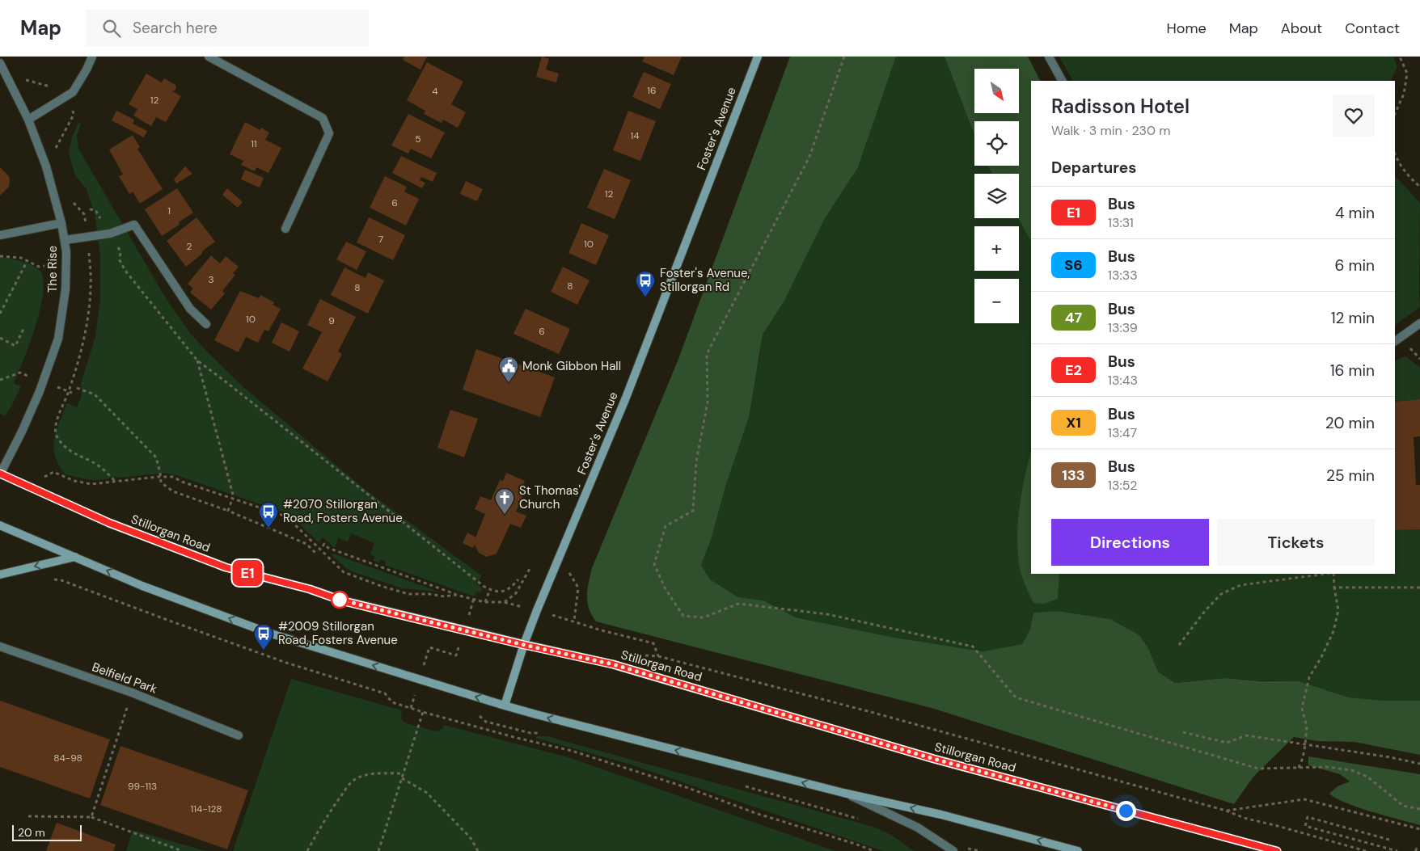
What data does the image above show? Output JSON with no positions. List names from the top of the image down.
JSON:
{
  "streets": {
    "main road": ["Foster's Avenue", "Stillorgan Road"],
    "street": ["The Rise", "Belfield Park"]
  },
  "crossings": [
    ["Foster's Avenue", "Stillorgan Road"],
    ["The Rise", "Stillorgan Road"]
  ],
  "places": {
    "bus stop": ["Foster's Avenue, Stillorgan Rd", "#2070 Stillorgan Road, Fosters Avenue", "#2009 Stillorgan Road, Fosters Avenue"],
    "public building": ["Monk Gibbon Hall"],
    "church": ["St Thomas' Church"]
  },
  "lines": ["bus line E1"],
  "house_numbers": [
    "16",
    "4",
    "12",
    "14",
    "5",
    "11",
    "12",
    "6",
    "1",
    "7",
    "10",
    "2",
    "3",
    "8",
    "8",
    "10",
    "9",
    "6",
    "84-98",
    "99-113",
    "114-128"
  ],
  "scale_bar": "20 m",
  "north": "bottom right",
  "page": {
    "header": "Map",
    "search": "Search here",
    "nav": [
      "Home",
      "Map",
      "About",
      "Contact"
    ],
    "on_map": "E1",
    "map_buttons": ["+", "−"],
    "heading": [
      ["Radisson Hotel", "Walk · 3 min · 230 m"],
      "Departures"
    ],
    "list": [
      {
        "mark": "E1",
        "name": "Bus",
        "note": "13:31",
        "value": "4 min"
      },
      {
        "mark": "S6",
        "name": "Bus",
        "note": "13:33",
        "value": "6 min"
      },
      {
        "mark": "47",
        "name": "Bus",
        "note": "13:39",
        "value": "12 min"
      },
      {
        "mark": "E2",
        "name": "Bus",
        "note": "13:43",
        "value": "16 min"
      },
      {
        "mark": "X1",
        "name": "Bus",
        "note": "13:47",
        "value": "20 min"
      },
      {
        "mark": "133",
        "name": "Bus",
        "note": "13:52",
        "value": "25 min"
      }
    ],
    "buttons": ["Directions", "Tickets"],
    "scale": "20 m"
  }
}
